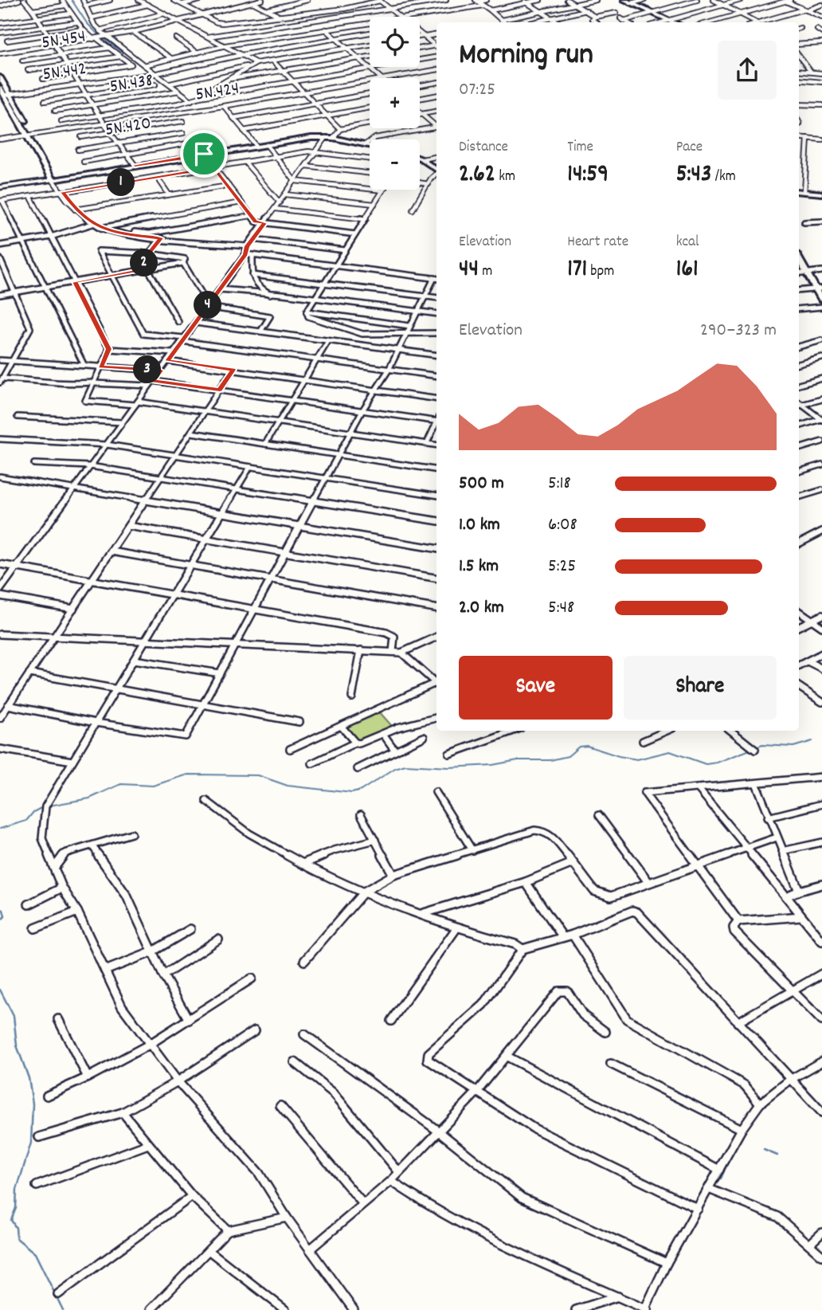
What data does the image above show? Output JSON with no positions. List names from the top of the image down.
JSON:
{
  "streets": {
    "street": [
      "5N.454",
      "5N.442",
      "5N.438",
      "5N.424",
      "5N.420"
    ]
  },
  "page": {
    "map_buttons": ["+", "−"],
    "heading": ["Morning run", "07:25"],
    "stats": [
      ["Distance", "2.62 km"],
      ["Time", "14:59"],
      ["Pace", "5:43 /km"],
      ["Elevation", "44 m"],
      ["Heart rate", "171 bpm"],
      ["kcal", "161"]
    ],
    "pins": [
      "1",
      "2",
      "4",
      "3"
    ],
    "chart": ["Elevation", "290–323 m"],
    "list": [
      {
        "name": "500 m",
        "note": "5:18"
      },
      {
        "name": "1.0 km",
        "note": "6:08"
      },
      {
        "name": "1.5 km",
        "note": "5:25"
      },
      {
        "name": "2.0 km",
        "note": "5:48"
      }
    ],
    "buttons": ["Save", "Share"]
  }
}
